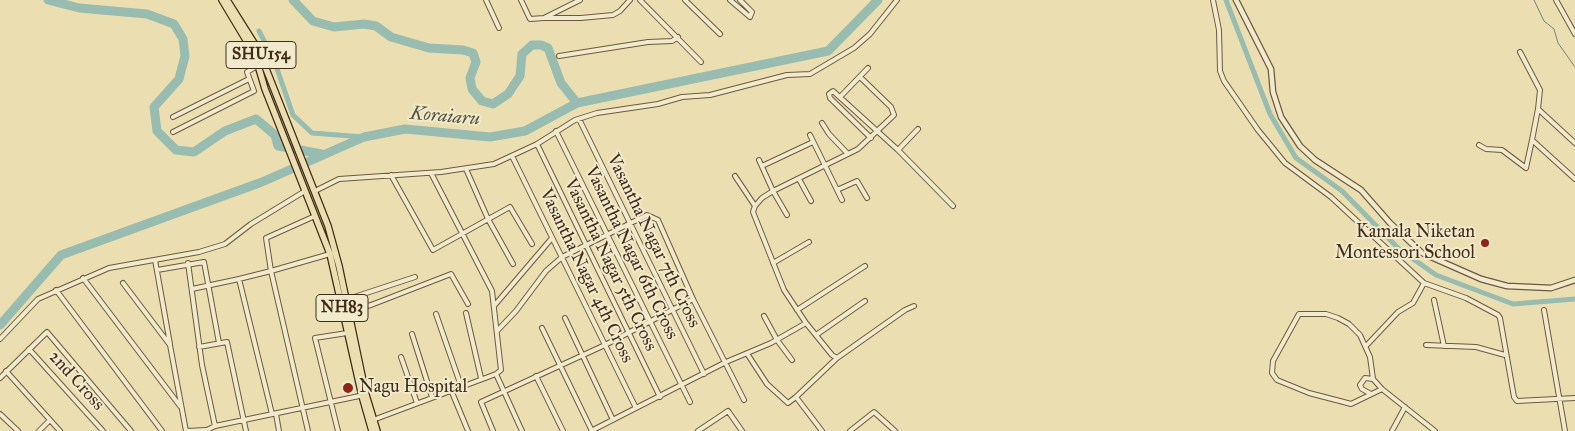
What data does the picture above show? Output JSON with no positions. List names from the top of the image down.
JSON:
{
  "streets": {
    "highway": ["SHU154", "NH83"],
    "street": [
      "Vasantha Nagar 7th Cross",
      "Vasantha Nagar 6th Cross",
      "Vasantha Nagar 5th Cross",
      "Vasantha Nagar 4th Cross",
      "2nd Cross"
    ]
  },
  "crossings": [
    ["SHU154", "NH83"]
  ],
  "water": ["Koraiaru"],
  "places": ["Kamala Niketan Montessori School", "Nagu Hospital"]
}
